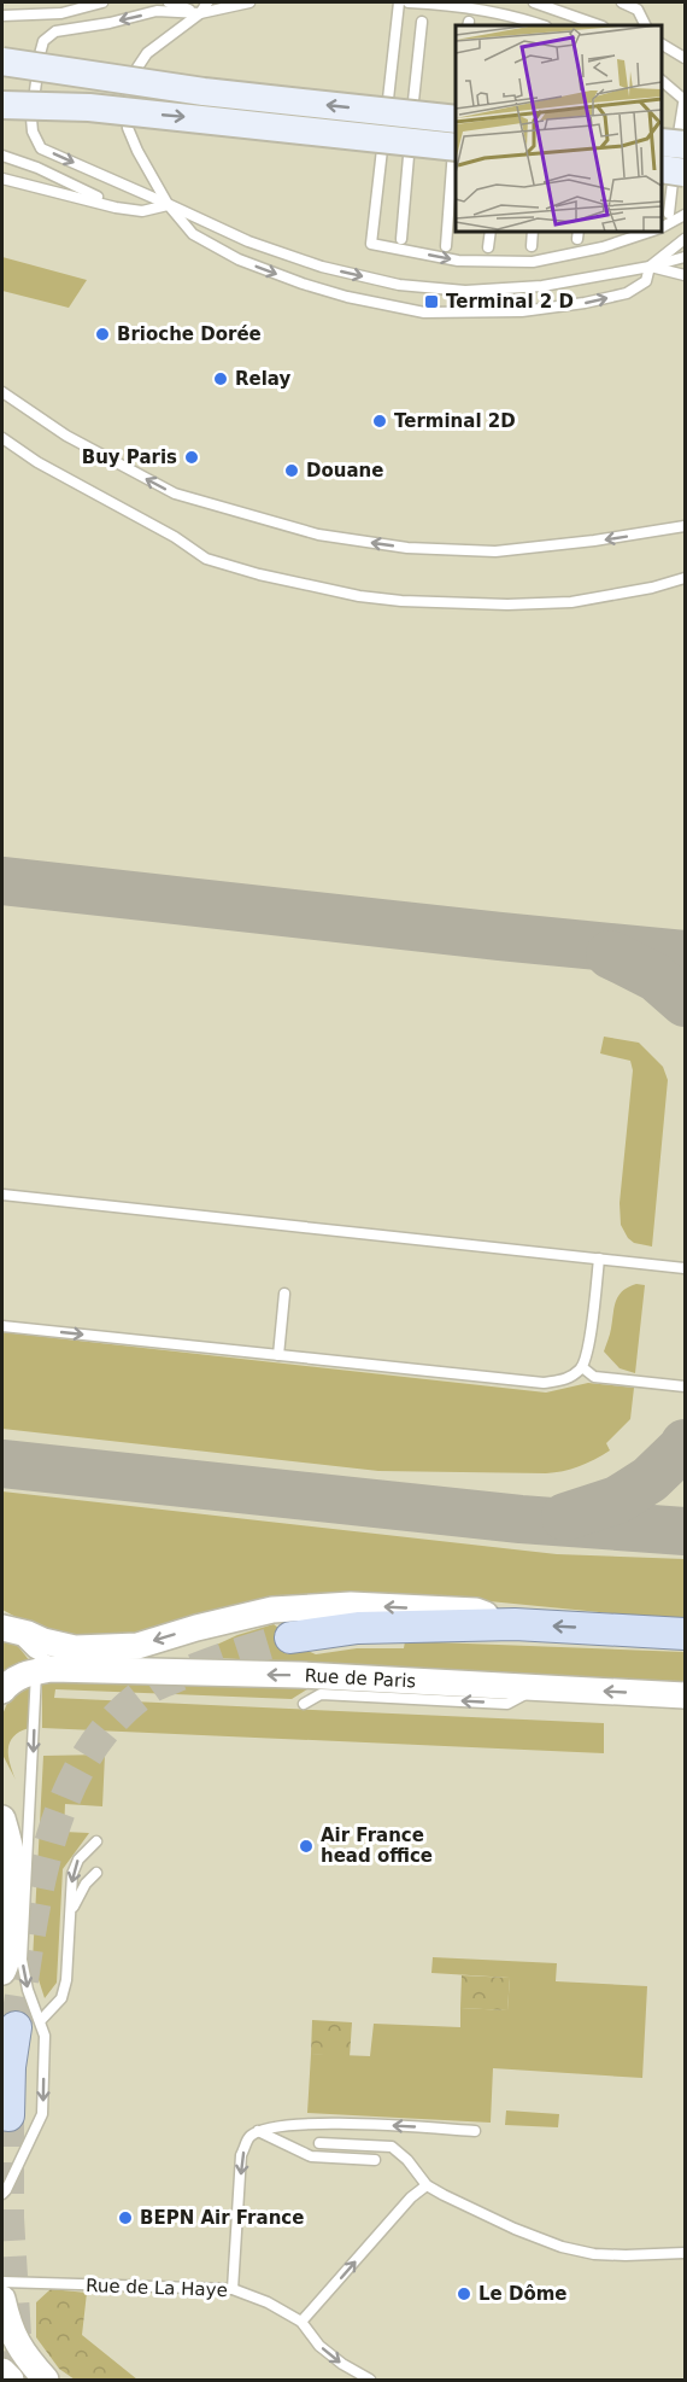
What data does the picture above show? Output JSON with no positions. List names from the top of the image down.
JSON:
{
  "streets": {
    "street": ["Rue de Paris"],
    "lane": ["Rue de La Haye"]
  },
  "places": {
    "transit": ["Terminal 2 D"],
    "other": [
      "Brioche Dorée",
      "Relay",
      "Terminal 2D",
      "Buy Paris",
      "Douane",
      "Air France head office",
      "BEPN Air France",
      "Le Dôme"
    ]
  }
}
